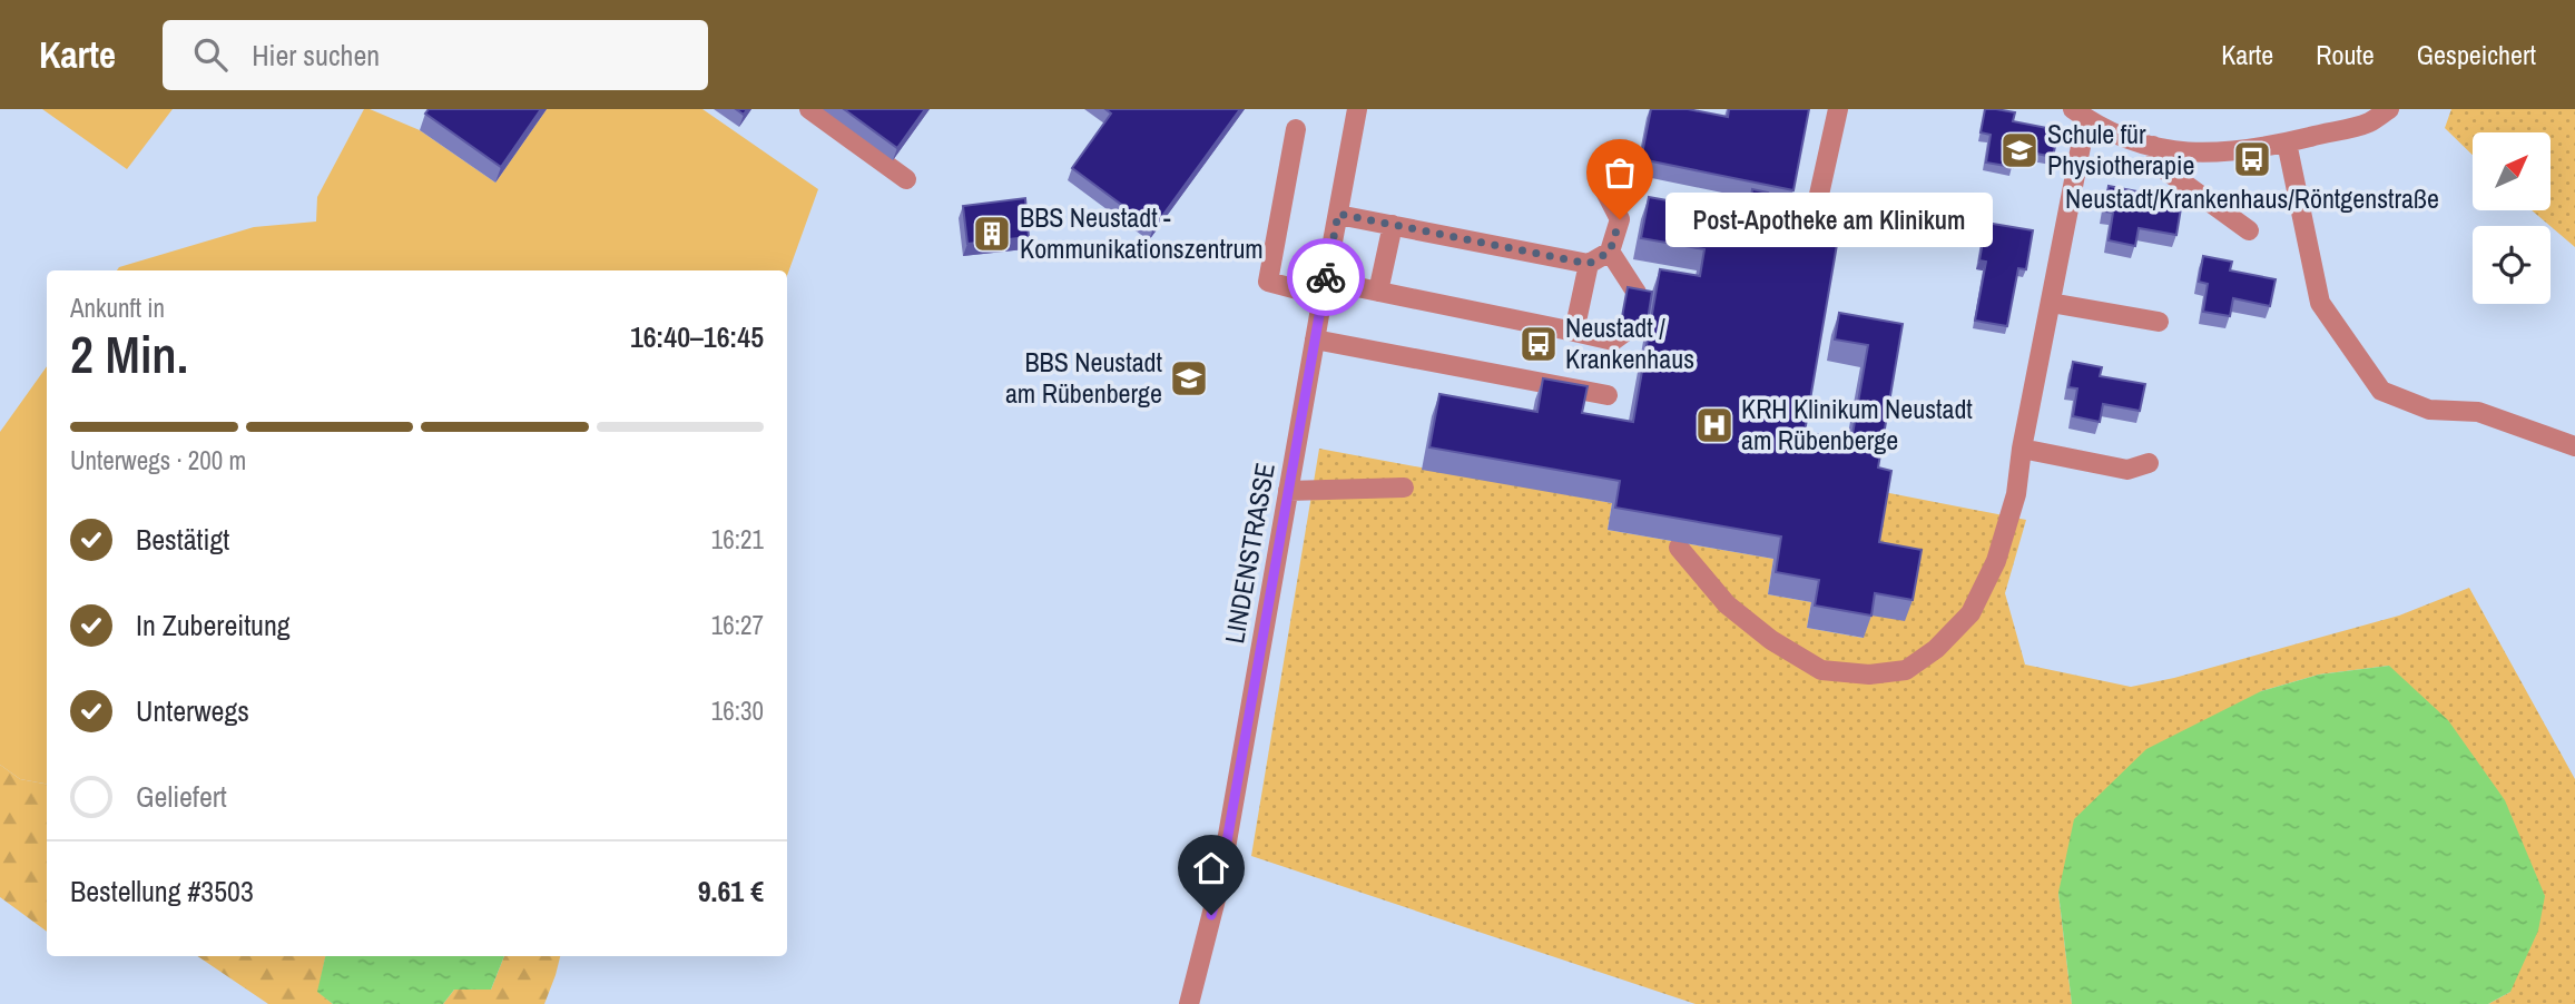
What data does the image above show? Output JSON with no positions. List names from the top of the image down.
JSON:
{
  "streets": {
    "street": ["LINDENSTRASSE"]
  },
  "places": {
    "school or university": ["Schule für Physiotherapie", "BBS Neustadt am Rübenberge"],
    "bus stop": ["Neustadt/Krankenhaus/Röntgenstraße", "Neustadt / Krankenhaus"],
    "other": ["Post-Apotheke am Klinikum"],
    "building": ["BBS Neustadt - Kommunikationszentrum"],
    "hospital": ["KRH Klinikum Neustadt am Rübenberge"]
  },
  "north": "top right",
  "page": {
    "header": "Karte",
    "search": "Hier suchen",
    "nav": ["Karte", "Route", "Gespeichert"],
    "bubble": "Post-Apotheke am Klinikum",
    "heading": ["2 Min.", "Ankunft in", "16:40–16:45"],
    "panel": ["Bestellung #3503", "9.61 €"],
    "bar": "Unterwegs · 200 m",
    "list": [
      ["Bestätigt", "16:21"],
      ["In Zubereitung", "16:27"],
      ["Unterwegs", "16:30"],
      "Geliefert"
    ]
  }
}
